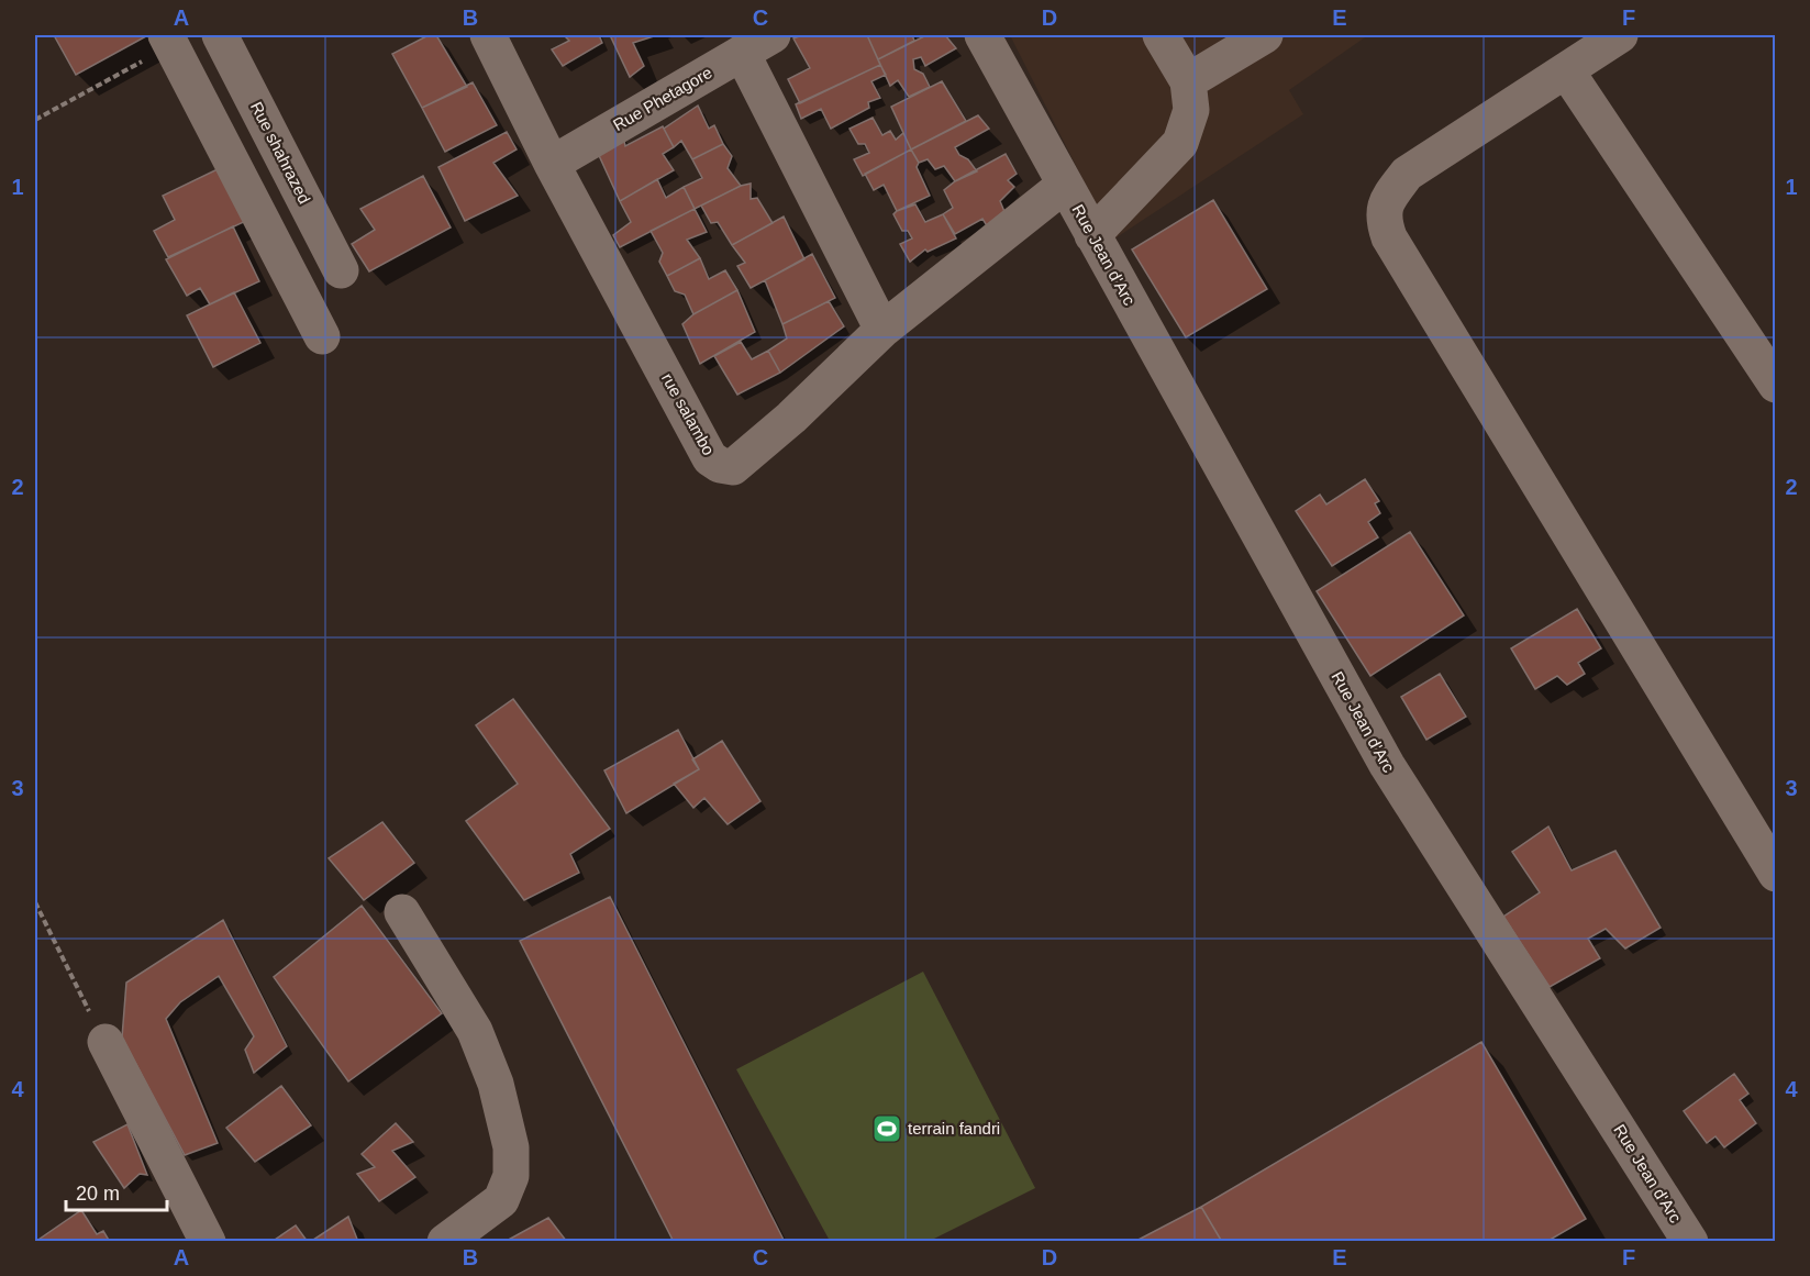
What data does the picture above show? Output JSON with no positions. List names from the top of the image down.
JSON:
{
  "streets": {
    "street": [
      "Rue Phetagore",
      "Rue shahrazed",
      "Rue Jean d'Arc",
      "rue salambo"
    ]
  },
  "crossings": [
    ["Rue Phetagore", "rue salambo"],
    ["Rue Jean d'Arc", "rue salambo"]
  ],
  "places": {
    "sports": ["terrain fandri"]
  },
  "scale_bar": "20 m",
  "grid": {
    "columns": [
      "A",
      "B",
      "C",
      "D",
      "E",
      "F"
    ],
    "rows": [
      "1",
      "2",
      "3",
      "4"
    ]
  }
}
